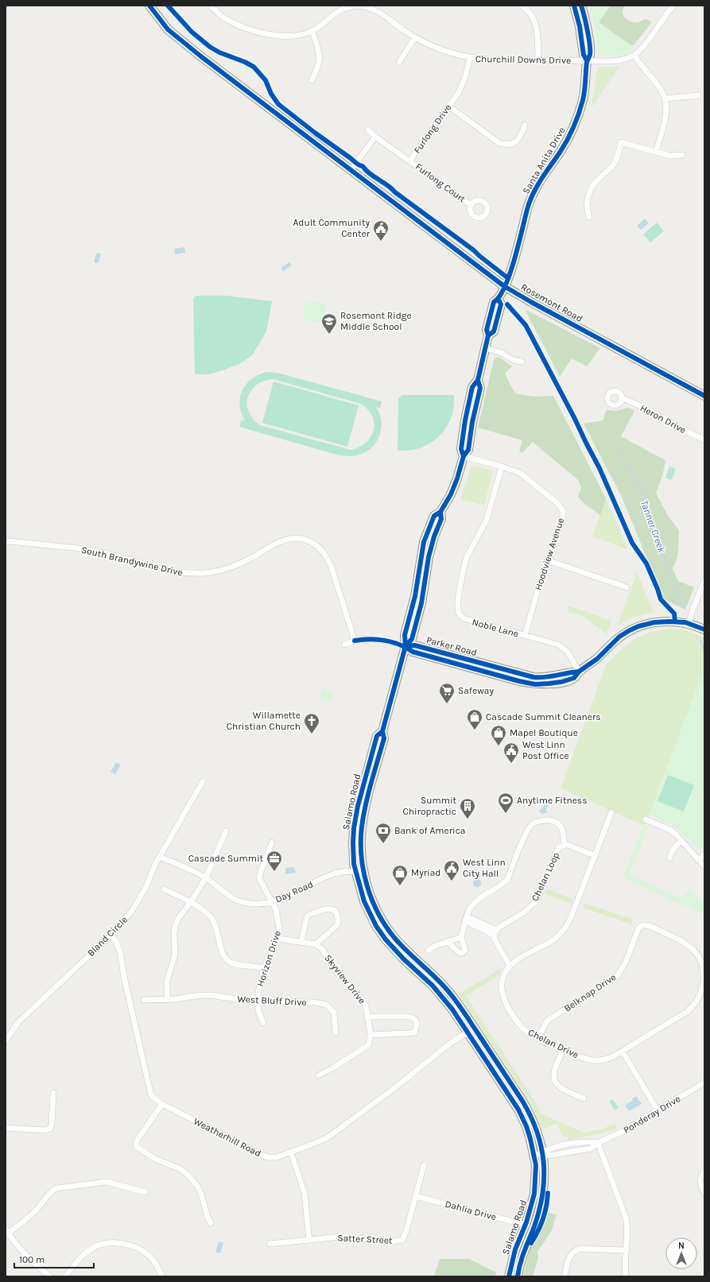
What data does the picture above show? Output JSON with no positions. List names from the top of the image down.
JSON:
{
  "streets": {
    "main road": [
      "Santa Anita Drive",
      "Rosemont Road",
      "Parker Road",
      "Salamo Road"
    ],
    "street": [
      "Churchill Downs Drive",
      "Furlong Drive",
      "Furlong Court",
      "Heron Drive",
      "Hoodview Avenue",
      "South Brandywine Drive",
      "Noble Lane",
      "Chelan Loop",
      "Day Road",
      "Bland Circle",
      "Horizon Drive",
      "Skyview Drive",
      "Belknap Drive",
      "West Bluff Drive",
      "Chelan Drive",
      "Ponderay Drive",
      "Weatherhill Road",
      "Dahlia Drive",
      "Satter Street"
    ]
  },
  "crossings": [
    ["Churchill Downs Drive", "Furlong Drive"],
    ["Churchill Downs Drive", "Santa Anita Drive"],
    ["Furlong Drive", "Furlong Court"],
    ["Santa Anita Drive", "Rosemont Road"],
    ["Santa Anita Drive", "Salamo Road"],
    ["Rosemont Road", "Salamo Road"],
    ["Hoodview Avenue", "Noble Lane"],
    ["Hoodview Avenue", "Salamo Road"],
    ["Noble Lane", "Parker Road"],
    ["Parker Road", "Salamo Road"],
    ["Salamo Road", "Day Road"],
    ["Salamo Road", "Ponderay Drive"],
    ["Salamo Road", "Weatherhill Road"],
    ["Salamo Road", "Dahlia Drive"],
    ["Chelan Loop", "Chelan Drive"],
    ["Day Road", "Bland Circle"],
    ["Day Road", "Horizon Drive"],
    ["Bland Circle", "Weatherhill Road"],
    ["Horizon Drive", "West Bluff Drive"],
    ["Belknap Drive", "Chelan Drive"],
    ["Dahlia Drive", "Satter Street"]
  ],
  "water": ["Tanner Creek"],
  "places": {
    "public building": ["Adult Community Center", "West Linn Post Office", "West Linn City Hall"],
    "school or university": ["Rosemont Ridge Middle School"],
    "supermarket": ["Safeway"],
    "shop": ["Cascade Summit Cleaners", "Mapel Boutique", "Myriad"],
    "church": ["Willamette Christian Church"],
    "sports": ["Anytime Fitness"],
    "building": ["Summit Chiropractic"],
    "bank": ["Bank of America"],
    "office": ["Cascade Summit"]
  },
  "scale_bar": "100 m",
  "north": "top"
}
